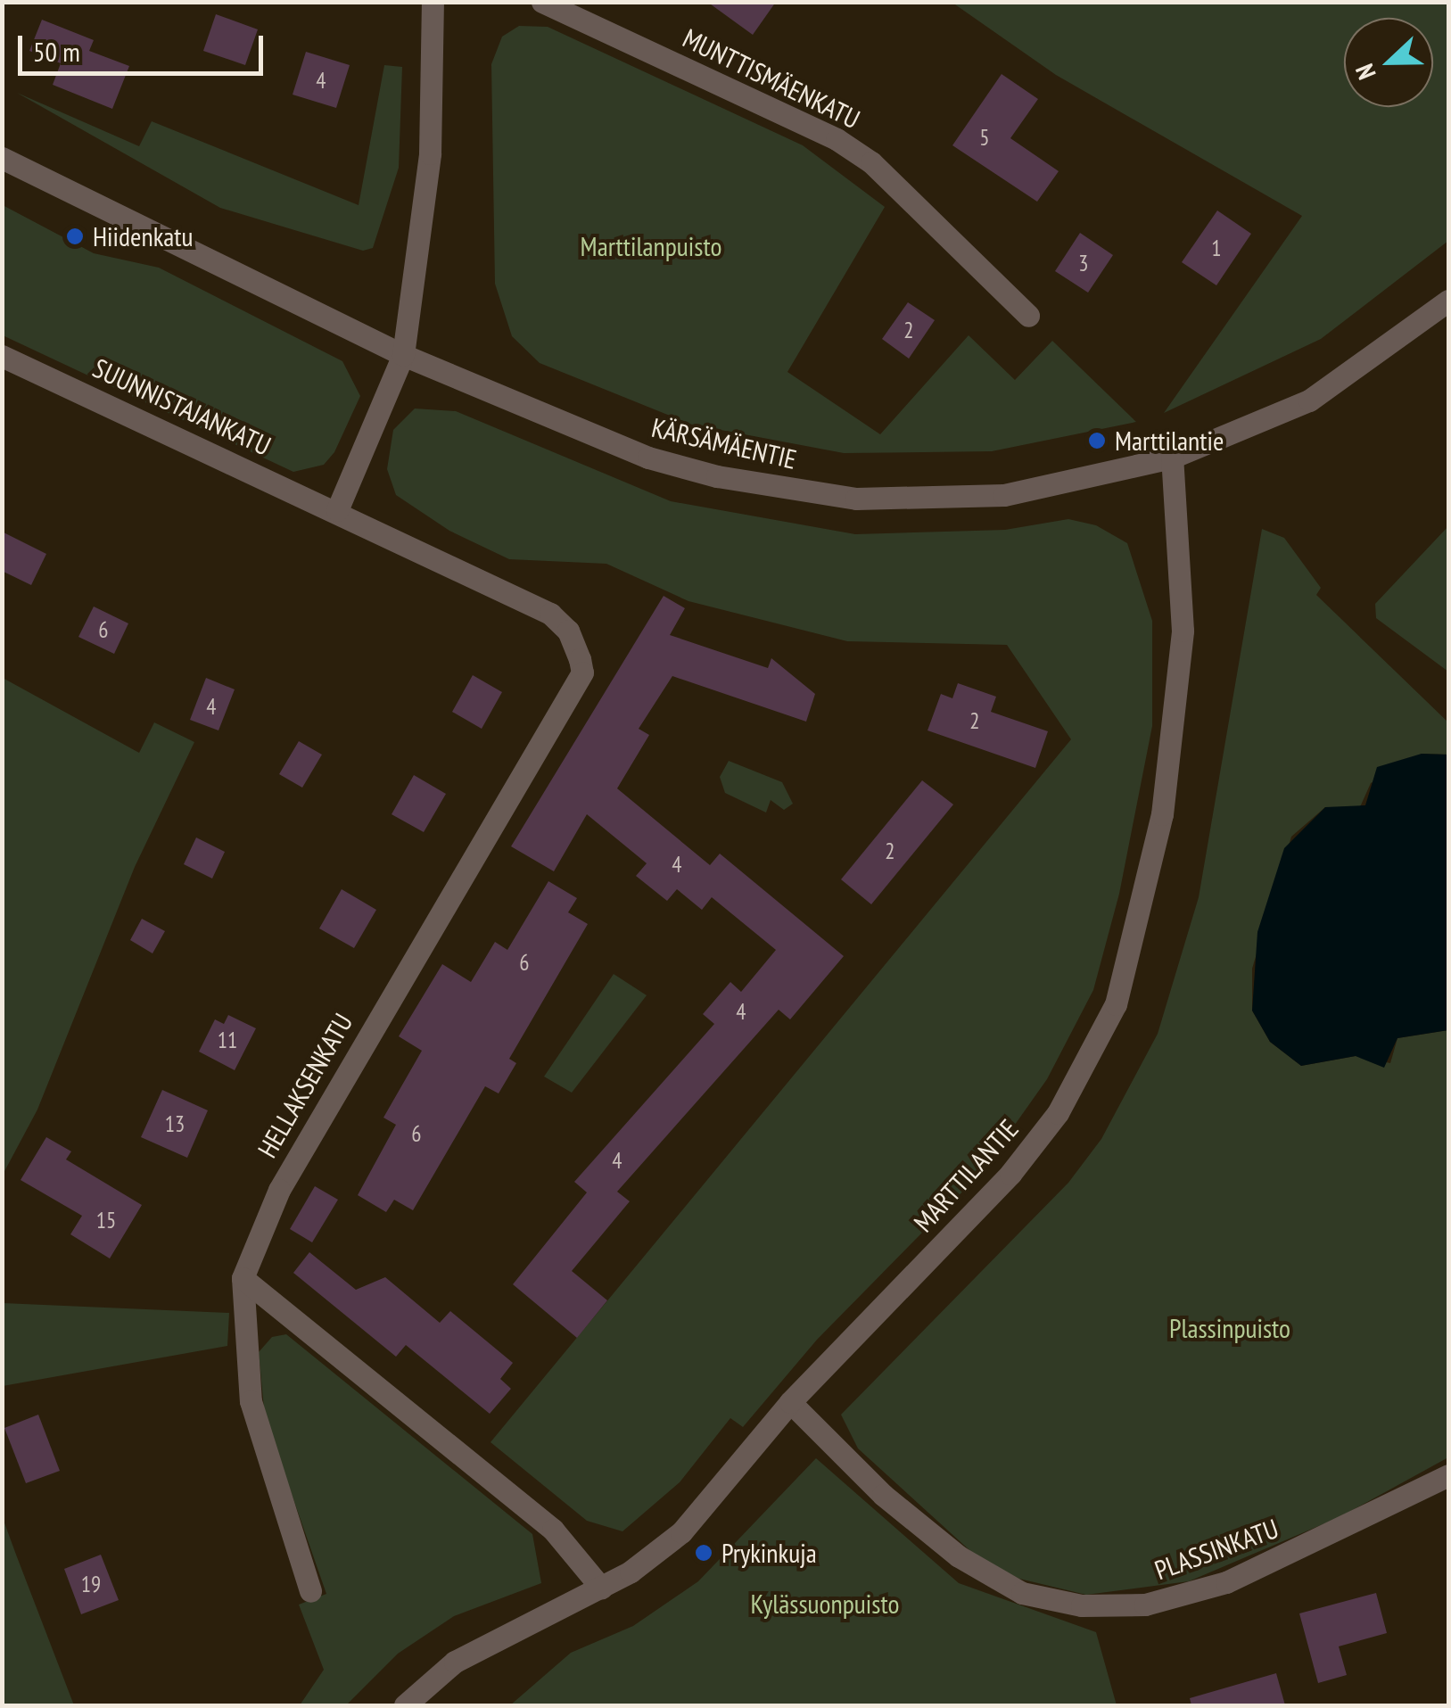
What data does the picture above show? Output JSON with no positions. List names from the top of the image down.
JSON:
{
  "streets": {
    "street": [
      "MUNTTISMÄENKATU",
      "SUUNNISTAJANKATU",
      "KÄRSÄMÄENTIE",
      "HELLAKSENKATU",
      "MARTTILANTIE",
      "PLASSINKATU"
    ]
  },
  "crossings": [
    ["SUUNNISTAJANKATU", "HELLAKSENKATU"],
    ["KÄRSÄMÄENTIE", "MARTTILANTIE"],
    ["MARTTILANTIE", "PLASSINKATU"]
  ],
  "parks": ["Marttilanpuisto", "Plassinpuisto", "Kylässuonpuisto"],
  "places": ["Hiidenkatu", "Marttilantie", "Prykinkuja"],
  "house_numbers": [
    "4",
    "5",
    "1",
    "3",
    "2",
    "6",
    "4",
    "2",
    "2",
    "4",
    "6",
    "4",
    "11",
    "13",
    "6",
    "4",
    "15",
    "19"
  ],
  "scale_bar": "50 m",
  "north": "left"
}
